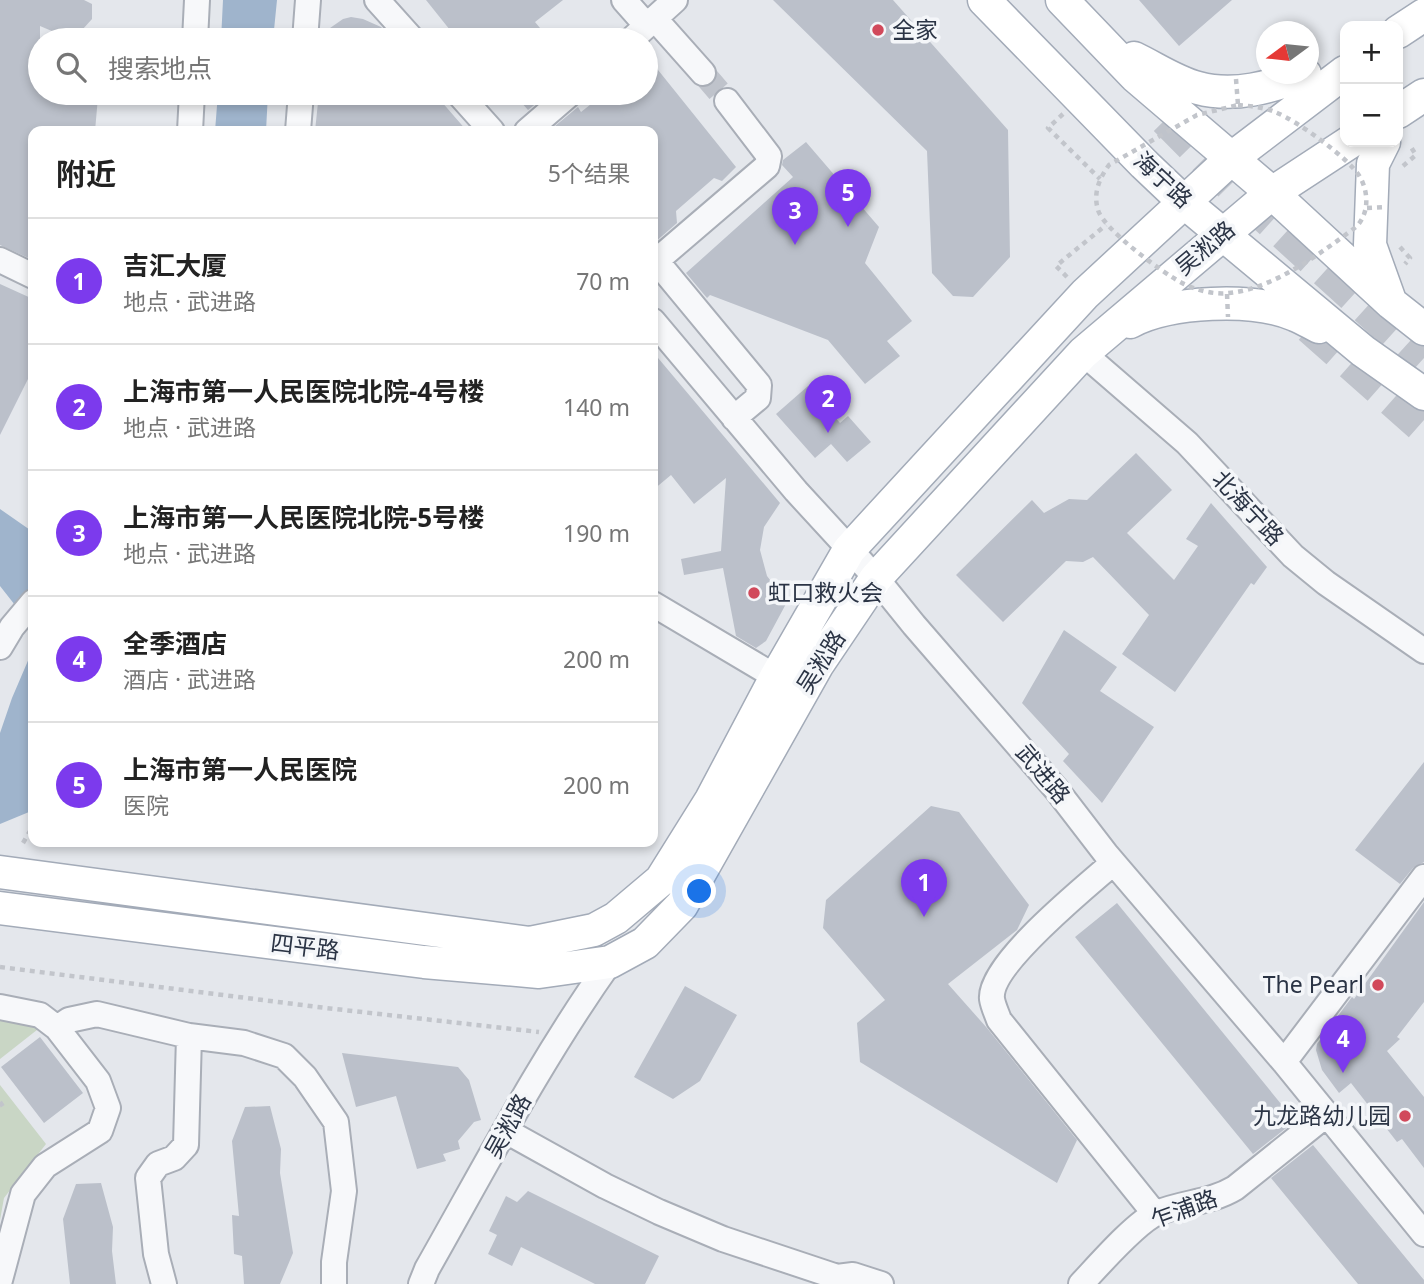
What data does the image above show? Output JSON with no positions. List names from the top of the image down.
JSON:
{
  "streets": {
    "main road": ["海宁路", "吴淞路", "四平路"],
    "street": ["北海宁路", "武进路", "乍浦路"]
  },
  "crossings": [
    ["海宁路", "吴淞路"],
    ["吴淞路", "北海宁路"],
    ["吴淞路", "武进路"],
    ["吴淞路", "四平路"],
    ["武进路", "乍浦路"]
  ],
  "places": [
    "全家",
    "虹口救火会",
    "The Pearl",
    "九龙路幼儿园"
  ],
  "north": "left",
  "page": {
    "map_buttons": ["+", "−"],
    "search": "搜索地点",
    "heading": ["附近", "5个结果"],
    "pins": [
      "5",
      "3",
      "2",
      "1",
      "4"
    ],
    "list": [
      {
        "mark": "1",
        "name": "吉汇大厦",
        "note": "地点 · 武进路",
        "value": "70 m"
      },
      {
        "mark": "2",
        "name": "上海市第一人民医院北院-4号楼",
        "note": "地点 · 武进路",
        "value": "140 m"
      },
      {
        "mark": "3",
        "name": "上海市第一人民医院北院-5号楼",
        "note": "地点 · 武进路",
        "value": "190 m"
      },
      {
        "mark": "4",
        "name": "全季酒店",
        "note": "酒店 · 武进路",
        "value": "200 m"
      },
      {
        "mark": "5",
        "name": "上海市第一人民医院",
        "note": "医院",
        "value": "200 m"
      }
    ]
  }
}
